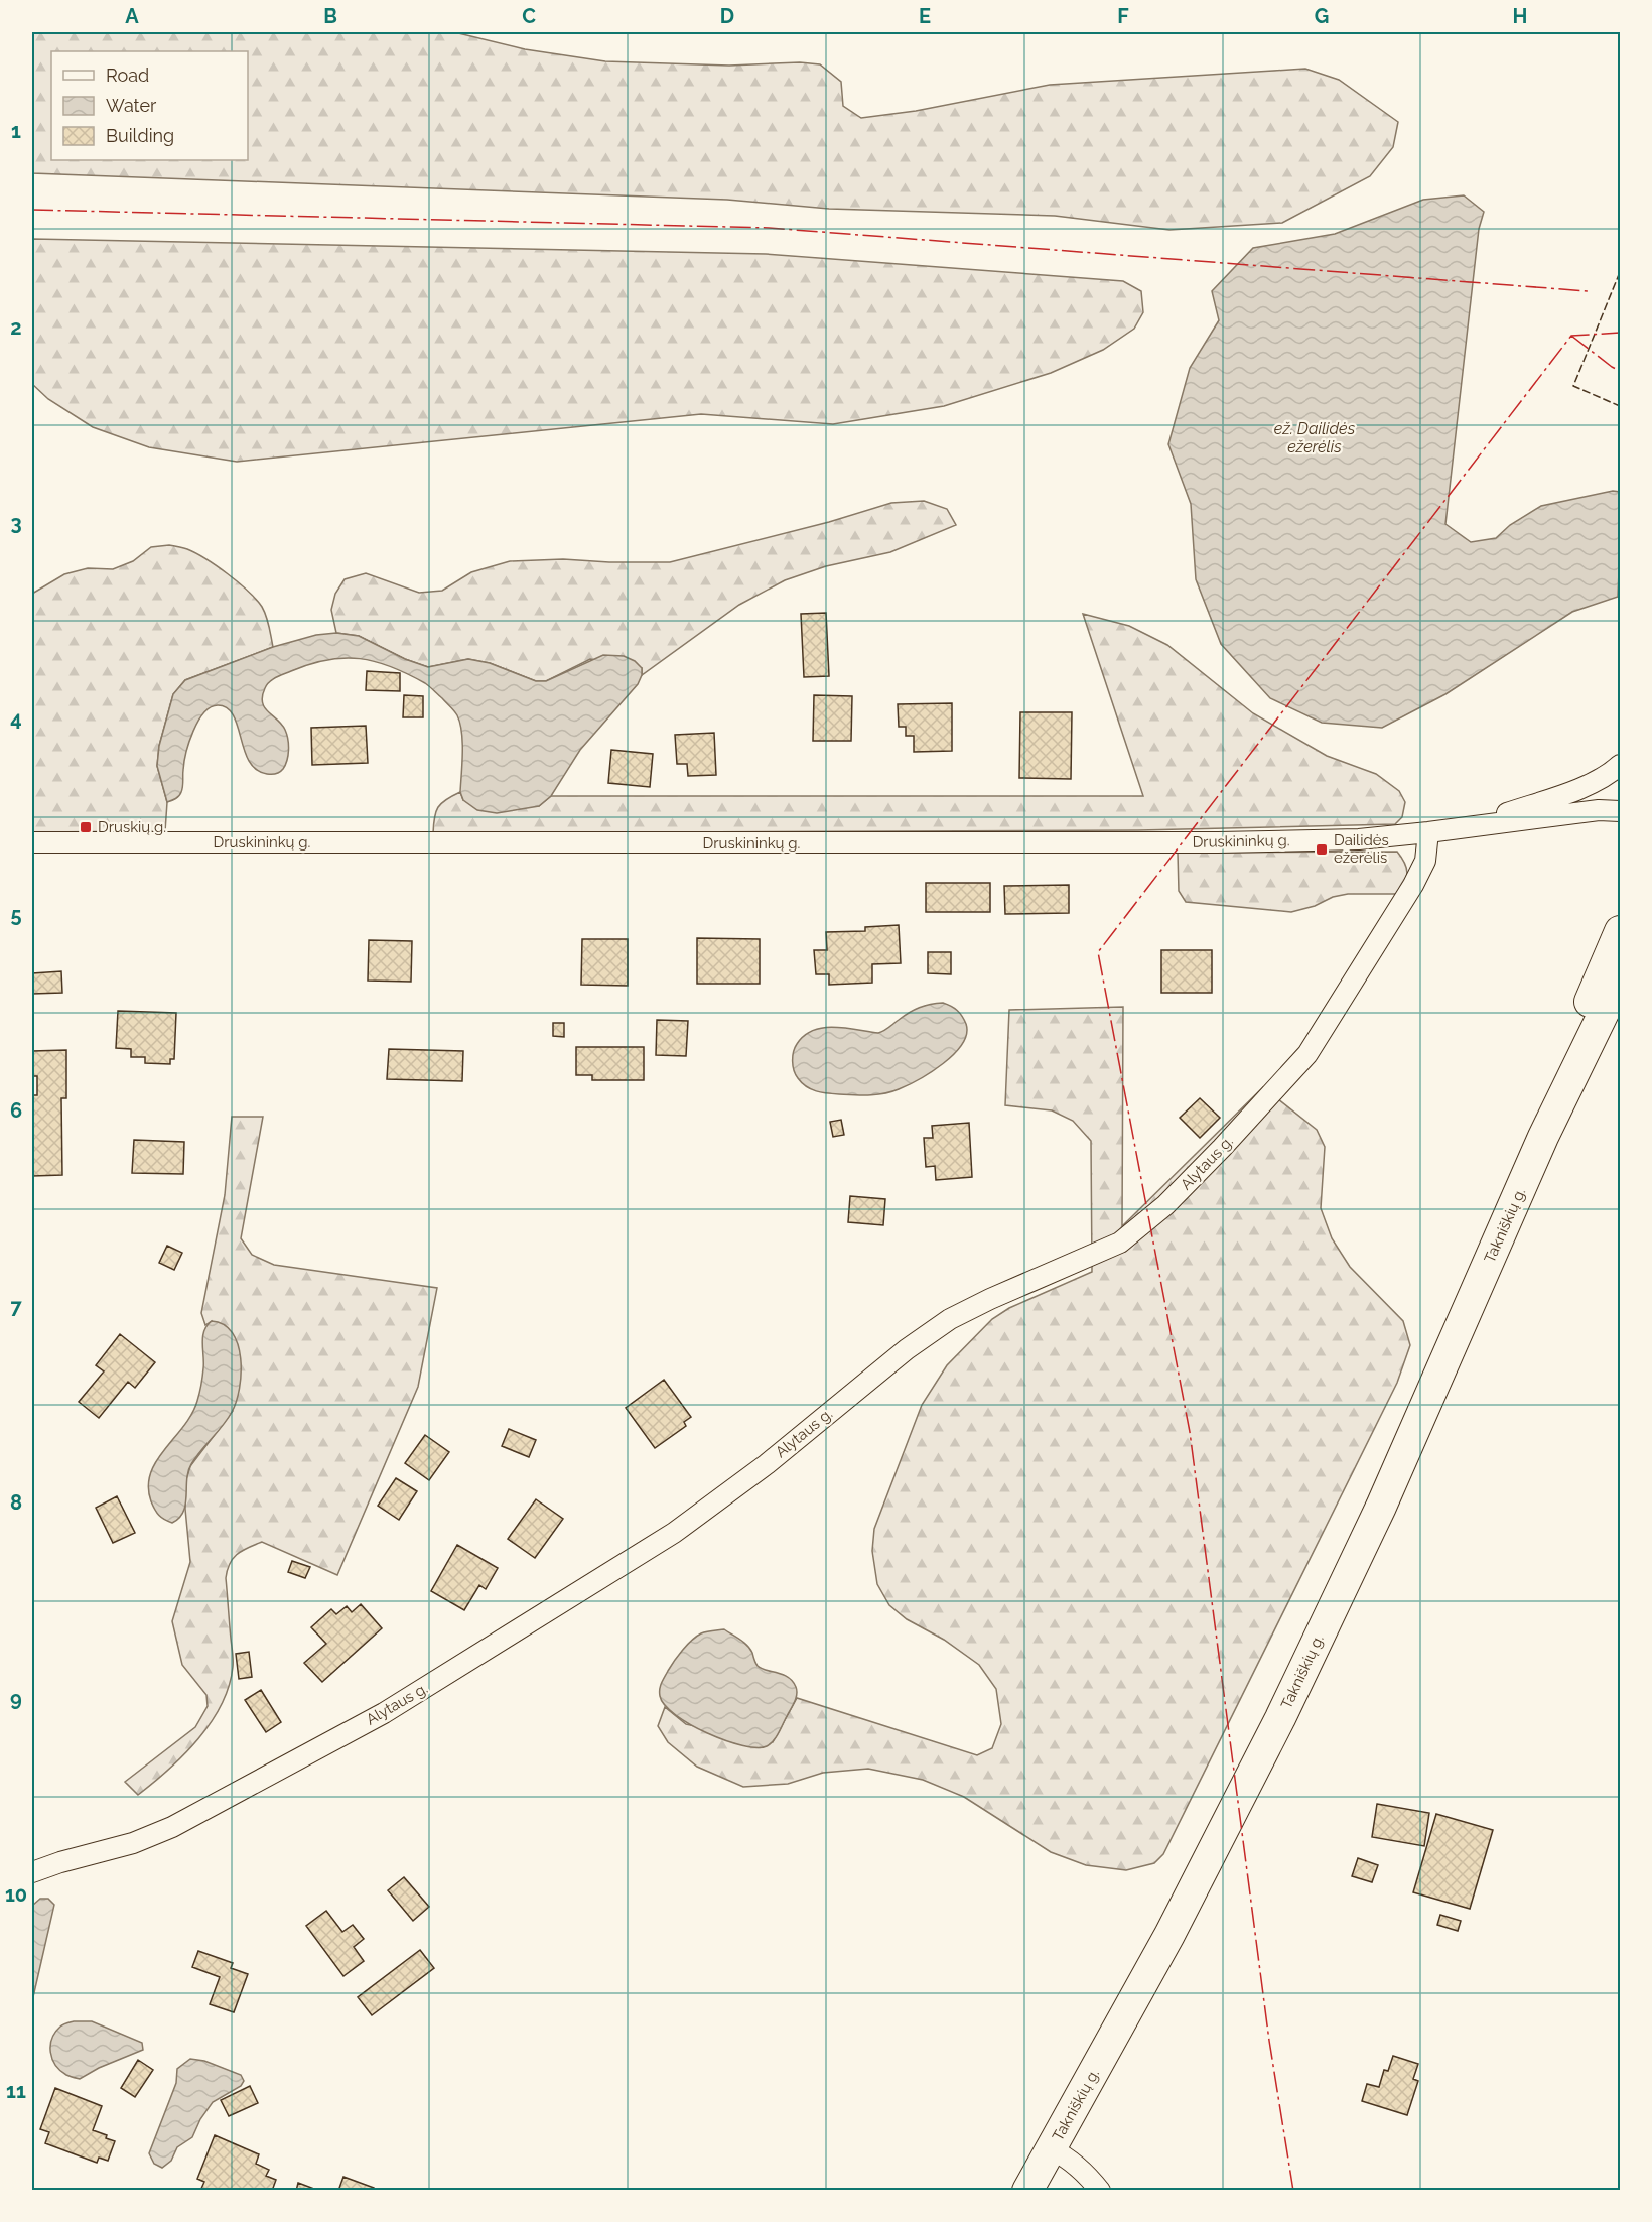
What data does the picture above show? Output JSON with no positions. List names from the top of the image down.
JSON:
{
  "streets": {
    "main road": ["Takniškių g."],
    "street": ["Druskininkų g.", "Alytaus g."]
  },
  "crossings": [
    ["Druskininkų g.", "Alytaus g."]
  ],
  "water": ["ež. Dailidės ežerėlis"],
  "places": {
    "transit": ["Druskių g.", "Dailidės ežerėlis"]
  },
  "legend": ["Road", "Water", "Building"],
  "grid": {
    "columns": [
      "A",
      "B",
      "C",
      "D",
      "E",
      "F",
      "G",
      "H"
    ],
    "rows": [
      "1",
      "2",
      "3",
      "4",
      "5",
      "6",
      "7",
      "8",
      "9",
      "10",
      "11"
    ]
  }
}
